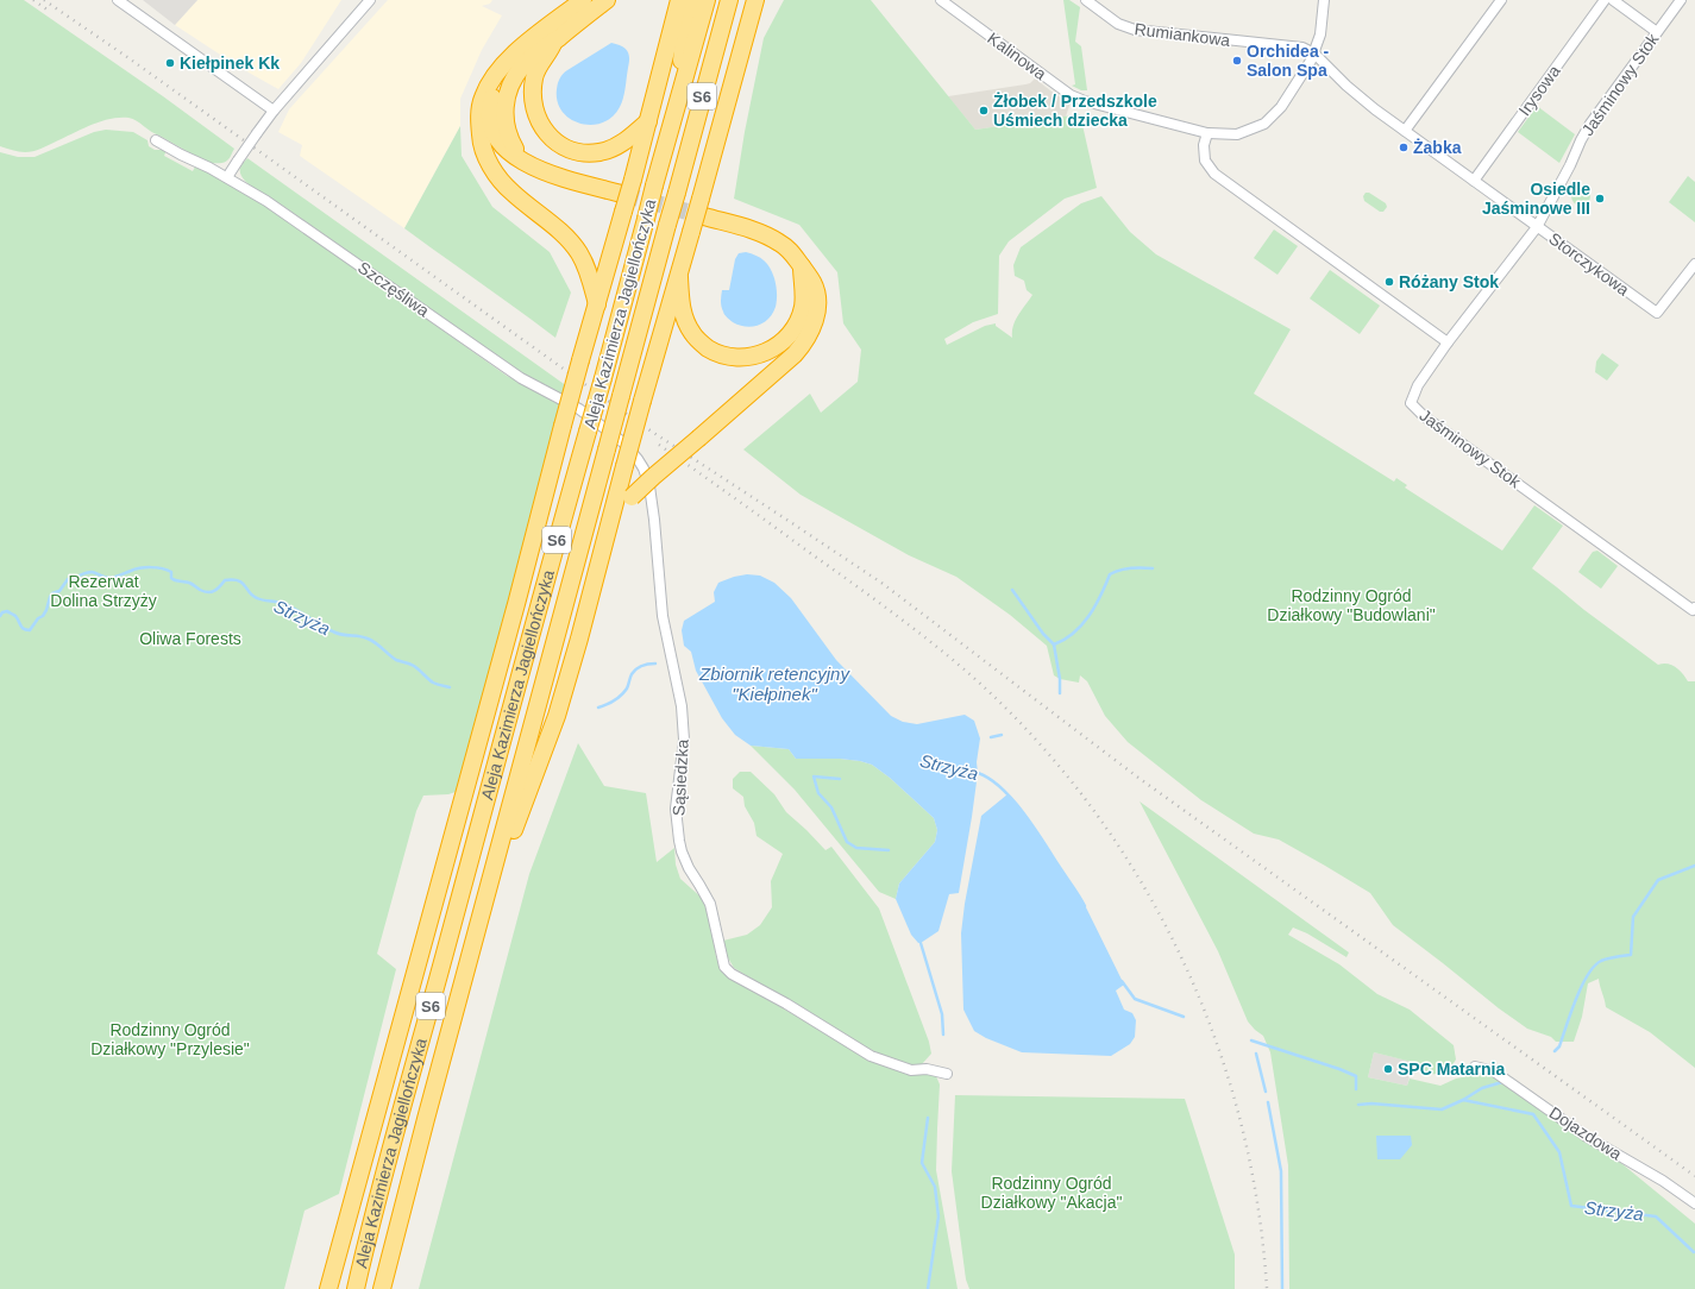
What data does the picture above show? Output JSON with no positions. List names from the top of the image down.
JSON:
{
  "streets": {
    "highway": ["S6", "Aleja Kazimierza Jagiellończyka"],
    "street": [
      "Rumiankowa",
      "Kalinowa",
      "Jaśminowy Stok",
      "Irysowa",
      "Storczykowa",
      "Szczęśliwa",
      "Sąsiedzka",
      "Dojazdowa"
    ]
  },
  "crossings": [
    ["Rumiankowa", "Kalinowa"],
    ["Rumiankowa", "Storczykowa"],
    ["Kalinowa", "Storczykowa"],
    ["Jaśminowy Stok", "Storczykowa"],
    ["Irysowa", "Storczykowa"],
    ["Szczęśliwa", "Sąsiedzka"]
  ],
  "water": ["Strzyża", "Zbiornik retencyjny \"Kiełpinek\""],
  "parks": [
    "Rezerwat Dolina Strzyży",
    "Rodzinny Ogród Działkowy \"Budowlani\"",
    "Oliwa Forests",
    "Rodzinny Ogród Działkowy \"Przylesie\"",
    "Rodzinny Ogród Działkowy \"Akacja\""
  ],
  "places": [
    "Orchidea - Salon Spa",
    "Kiełpinek Kk",
    "Żłobek / Przedszkole Uśmiech dziecka",
    "Żabka",
    "Osiedle Jaśminowe III",
    "Różany Stok",
    "SPC Matarnia"
  ]
}
